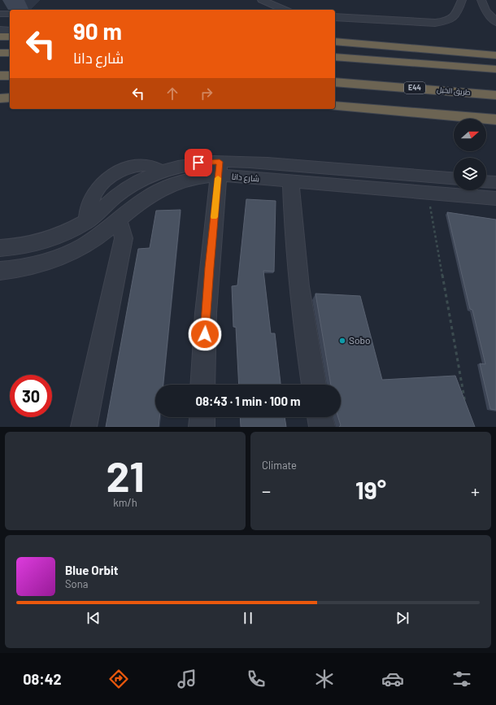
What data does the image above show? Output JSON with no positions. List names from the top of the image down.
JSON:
{
  "streets": {
    "highway": ["E44", "طريق الخيل"],
    "street": ["شارع دانا"]
  },
  "places": ["Sobo"],
  "north": "right",
  "page": {
    "turn": ["90 m", "شارع دانا"],
    "limit": "30",
    "trip": "08:43 · 1 min · 100 m",
    "tile": [
      ["21", "km/h"],
      "Climate"
    ],
    "heat": ["−", "19°", "+"],
    "song": ["Blue Orbit", "Sona"],
    "tabs": "08:42"
  }
}
